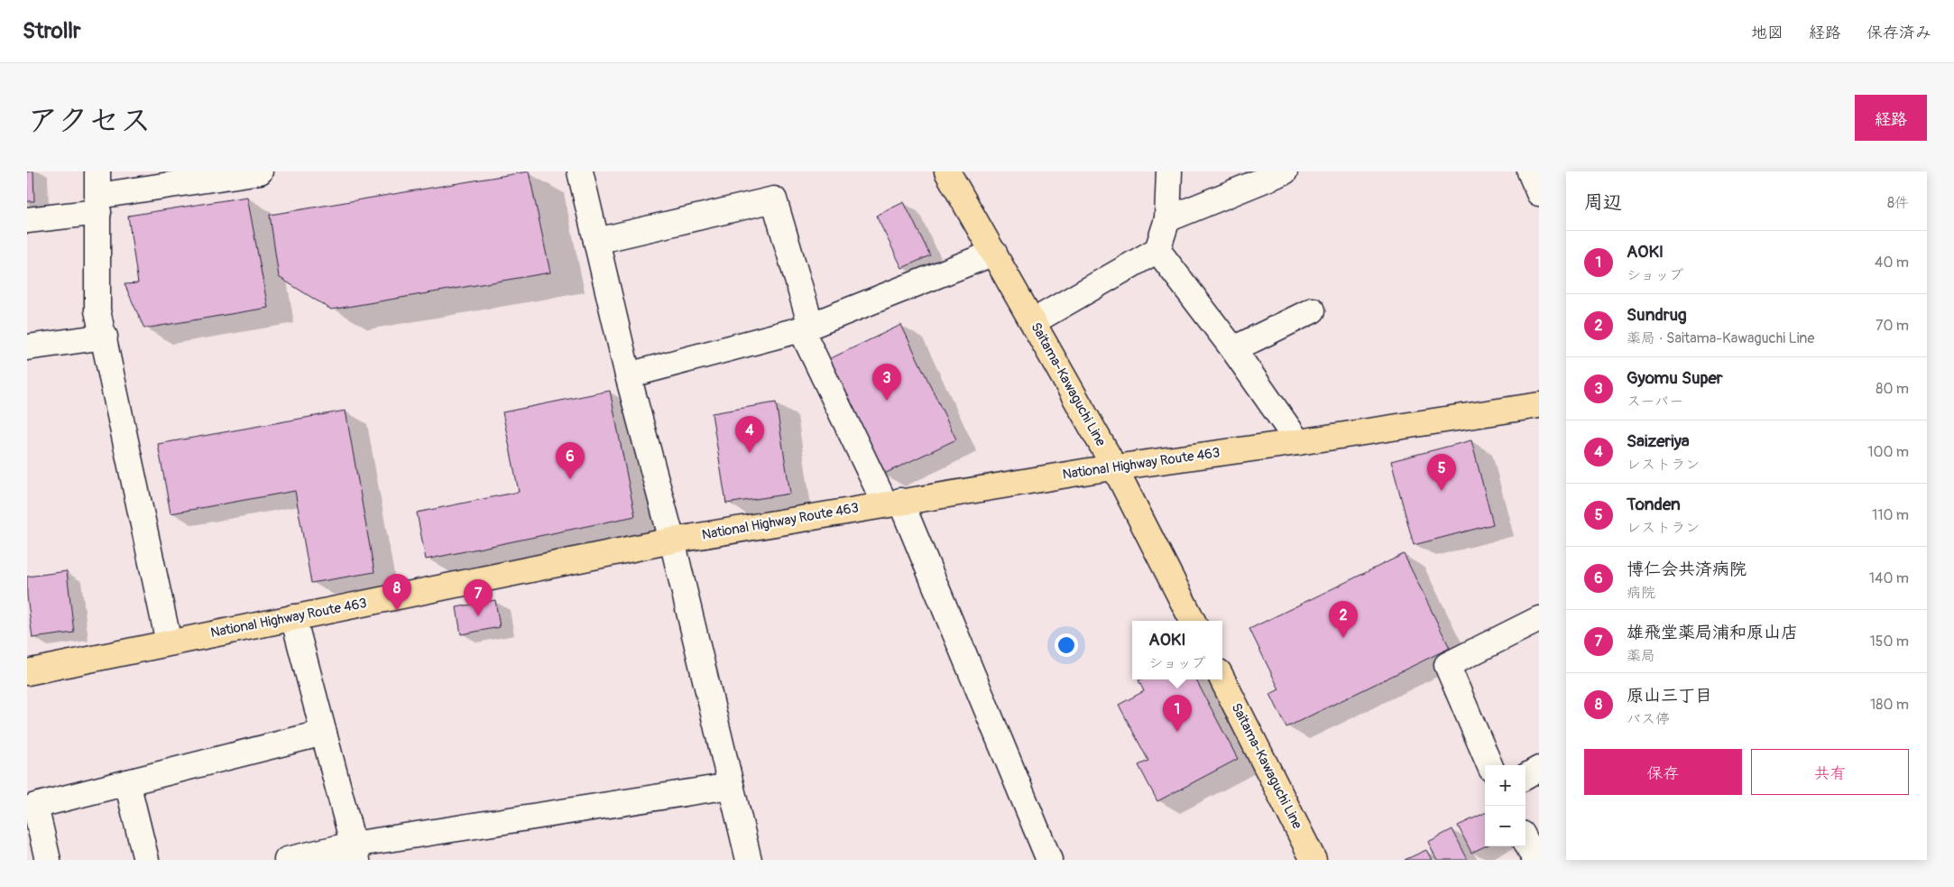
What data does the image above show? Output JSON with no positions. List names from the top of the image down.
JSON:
{
  "streets": {
    "main road": ["Saitama-Kawaguchi Line", "National Highway Route 463"]
  },
  "crossings": [
    ["Saitama-Kawaguchi Line", "National Highway Route 463"]
  ],
  "page": {
    "header": "Strollr",
    "nav": ["地図", "経路", "保存済み"],
    "title": "アクセス",
    "buttons": [
      "経路",
      ["保存", "共有"]
    ],
    "heading": ["周辺", "8件"],
    "list": [
      {
        "mark": "1",
        "name": "AOKI",
        "note": "ショップ",
        "value": "40 m"
      },
      {
        "mark": "2",
        "name": "Sundrug",
        "note": "薬局 · Saitama-Kawaguchi Line",
        "value": "70 m"
      },
      {
        "mark": "3",
        "name": "Gyomu Super",
        "note": "スーパー",
        "value": "80 m"
      },
      {
        "mark": "4",
        "name": "Saizeriya",
        "note": "レストラン",
        "value": "100 m"
      },
      {
        "mark": "5",
        "name": "Tonden",
        "note": "レストラン",
        "value": "110 m"
      },
      {
        "mark": "6",
        "name": "博仁会共済病院",
        "note": "病院",
        "value": "140 m"
      },
      {
        "mark": "7",
        "name": "雄飛堂薬局浦和原山店",
        "note": "薬局",
        "value": "150 m"
      },
      {
        "mark": "8",
        "name": "原山三丁目",
        "note": "バス停",
        "value": "180 m"
      }
    ],
    "pins": [
      "3",
      "4",
      "6",
      "5",
      "8",
      "7",
      "2",
      "1"
    ],
    "popup": ["AOKI", "ショップ"],
    "map_buttons": ["+", "−"]
  }
}
